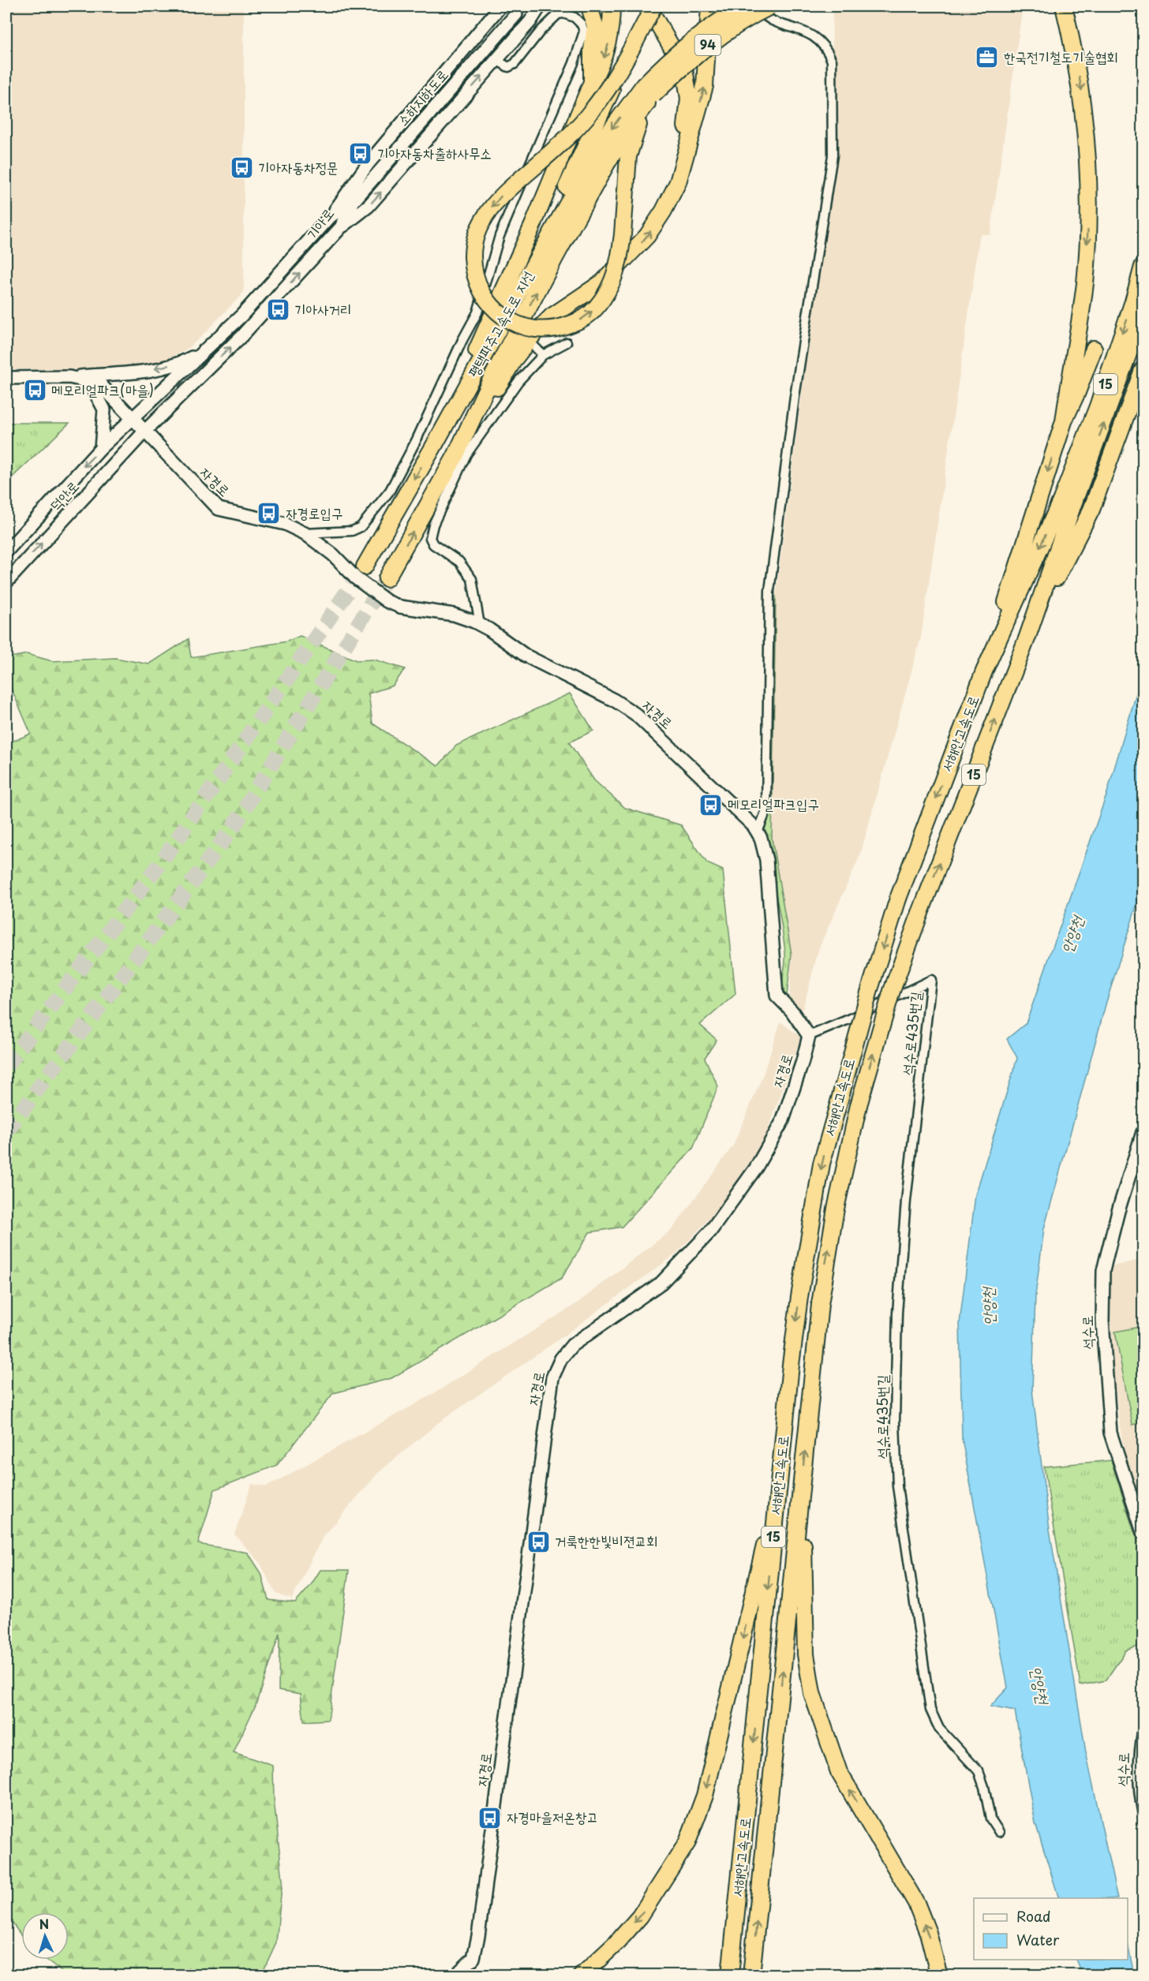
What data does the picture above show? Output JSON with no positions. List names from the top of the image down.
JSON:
{
  "streets": {
    "highway": [
      "94",
      "평택파주고속도로 지선",
      "15",
      "서해안고속도로"
    ],
    "street": [
      "소하지하도로",
      "기아로",
      "자경로",
      "덕안로",
      "석수로435번길",
      "석수로"
    ]
  },
  "crossings": [
    ["94", "평택파주고속도로 지선"],
    ["소하지하도로", "기아로"],
    ["기아로", "자경로"],
    ["기아로", "덕안로"],
    ["자경로", "덕안로"],
    ["자경로", "석수로435번길"]
  ],
  "water": ["안양천"],
  "places": {
    "office": ["한국전기철도기술협회"],
    "bus stop": [
      "기아자동차출하사무소",
      "기아자동차정문",
      "기아사거리",
      "메모리얼파크(마을)",
      "자경로입구",
      "메모리얼파크입구",
      "거룩한한빛비젼교회",
      "자경마을저온창고"
    ]
  },
  "legend": ["Road", "Water"],
  "north": "top"
}
